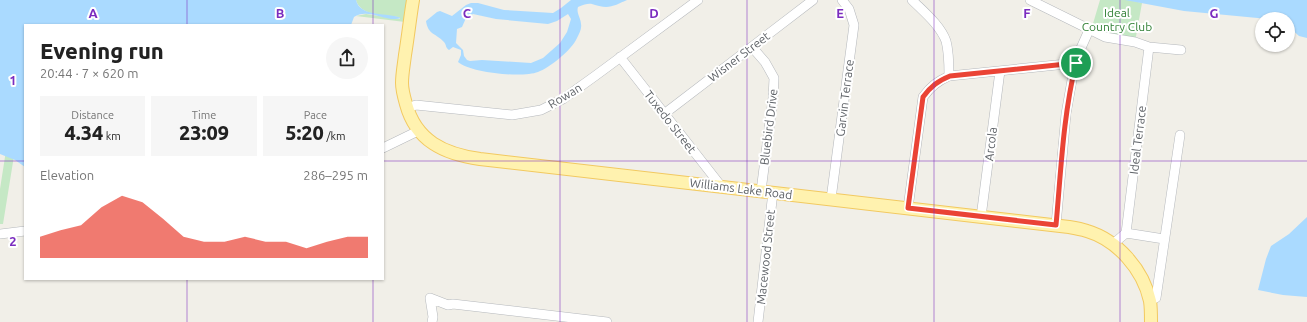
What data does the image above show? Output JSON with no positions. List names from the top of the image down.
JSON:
{
  "streets": {
    "main road": ["Williams Lake Road"],
    "street": [
      "Wisner Street",
      "Rowan",
      "Garvin Terrace",
      "Tuxedo Street",
      "Bluebird Drive",
      "Ideal Terrace",
      "Arcola",
      "Macewood Street"
    ]
  },
  "crossings": [
    ["Wisner Street", "Tuxedo Street"],
    ["Wisner Street", "Bluebird Drive"],
    ["Rowan", "Tuxedo Street"],
    ["Rowan", "Williams Lake Road"],
    ["Garvin Terrace", "Williams Lake Road"],
    ["Tuxedo Street", "Williams Lake Road"],
    ["Bluebird Drive", "Williams Lake Road"],
    ["Arcola", "Williams Lake Road"],
    ["Williams Lake Road", "Macewood Street"]
  ],
  "parks": ["Ideal Country Club"],
  "page": {
    "heading": ["Evening run", "20:44 · 7 × 620 m"],
    "stats": [
      ["Distance", "4.34 km"],
      ["Time", "23:09"],
      ["Pace", "5:20 /km"]
    ],
    "chart": ["Elevation", "286–295 m"]
  },
  "grid": {
    "columns": [
      "A",
      "B",
      "C",
      "D",
      "E",
      "F",
      "G"
    ],
    "rows": ["1", "2"]
  }
}
